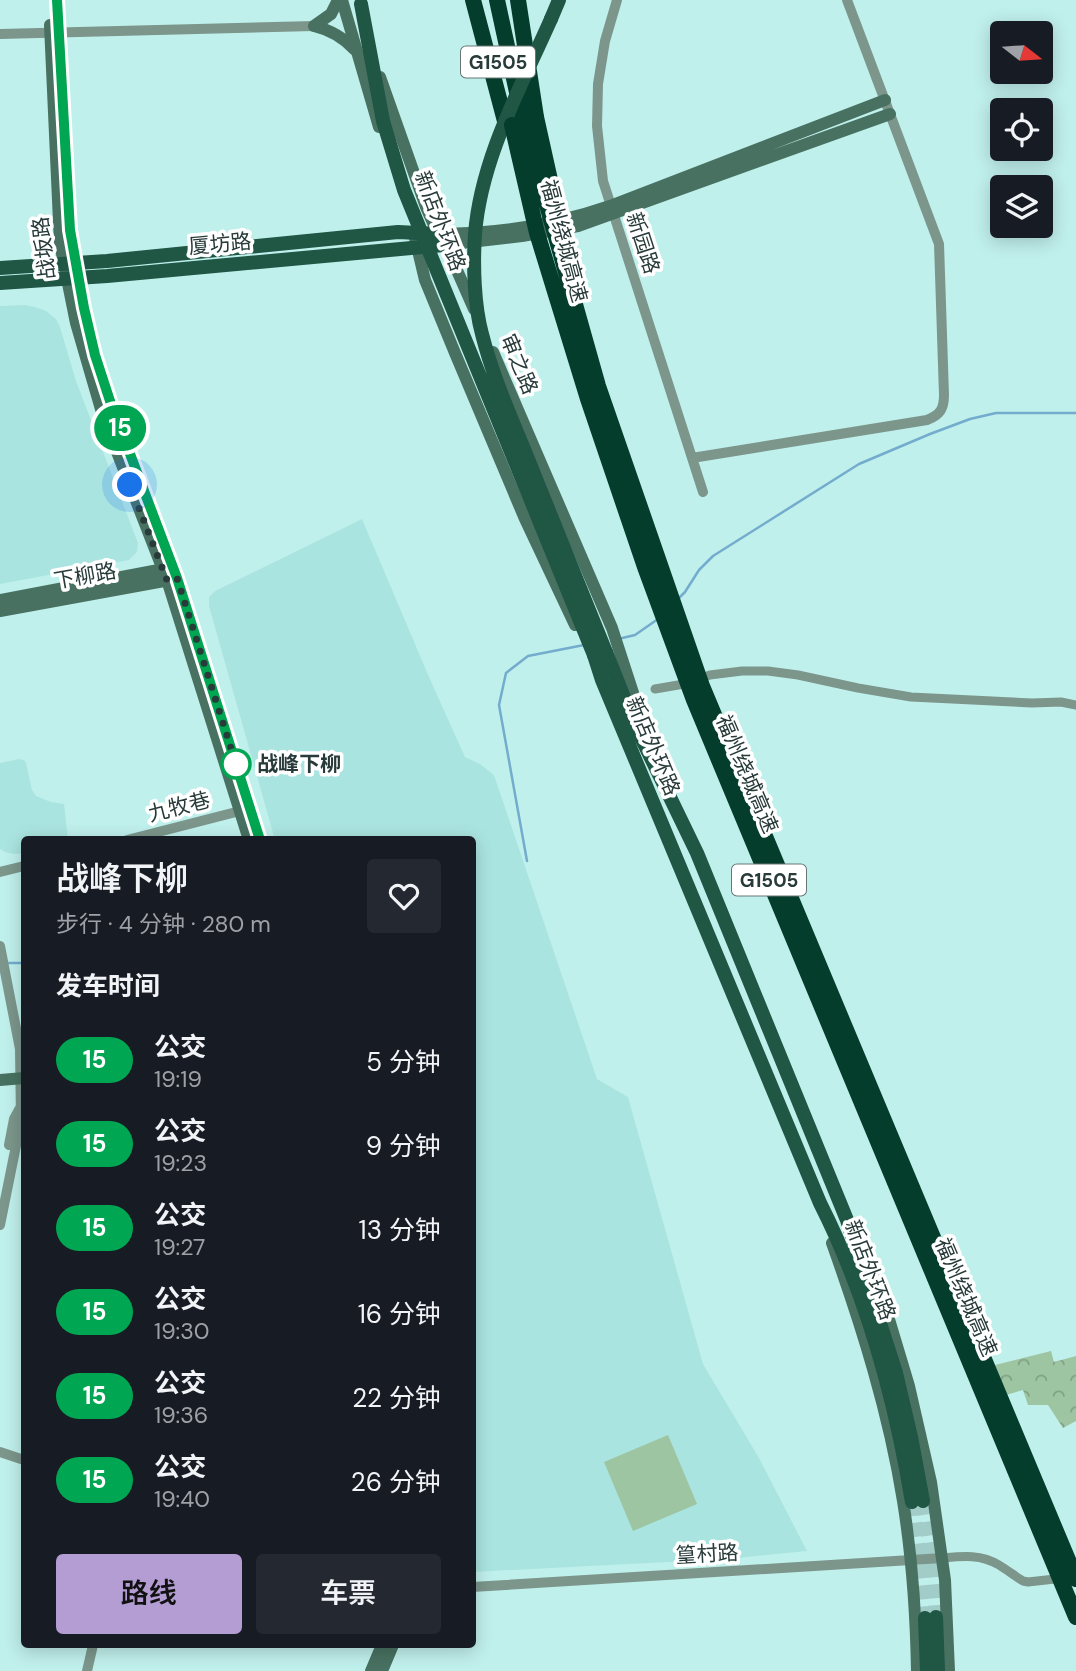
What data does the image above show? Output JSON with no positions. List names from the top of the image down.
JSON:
{
  "streets": {
    "highway": ["G1505", "福州绕城高速"],
    "main road": [
      "新店外环路",
      "厦坊路",
      "战坂路",
      "审之路",
      "下柳路"
    ],
    "street": ["新园路", "九牧巷", "篁村路"]
  },
  "crossings": [
    ["新店外环路", "审之路"],
    ["厦坊路", "战坂路"],
    ["厦坊路", "审之路"],
    ["战坂路", "下柳路"],
    ["战坂路", "九牧巷"]
  ],
  "places": ["战峰下柳"],
  "lines": ["bus line 15"],
  "north": "right",
  "page": {
    "on_map": "15",
    "heading": [
      ["战峰下柳", "步行 · 4 分钟 · 280 m"],
      "发车时间"
    ],
    "list": [
      {
        "mark": "15",
        "name": "公交",
        "note": "19:19",
        "value": "5 分钟"
      },
      {
        "mark": "15",
        "name": "公交",
        "note": "19:23",
        "value": "9 分钟"
      },
      {
        "mark": "15",
        "name": "公交",
        "note": "19:27",
        "value": "13 分钟"
      },
      {
        "mark": "15",
        "name": "公交",
        "note": "19:30",
        "value": "16 分钟"
      },
      {
        "mark": "15",
        "name": "公交",
        "note": "19:36",
        "value": "22 分钟"
      },
      {
        "mark": "15",
        "name": "公交",
        "note": "19:40",
        "value": "26 分钟"
      }
    ],
    "buttons": ["路线", "车票"]
  }
}
